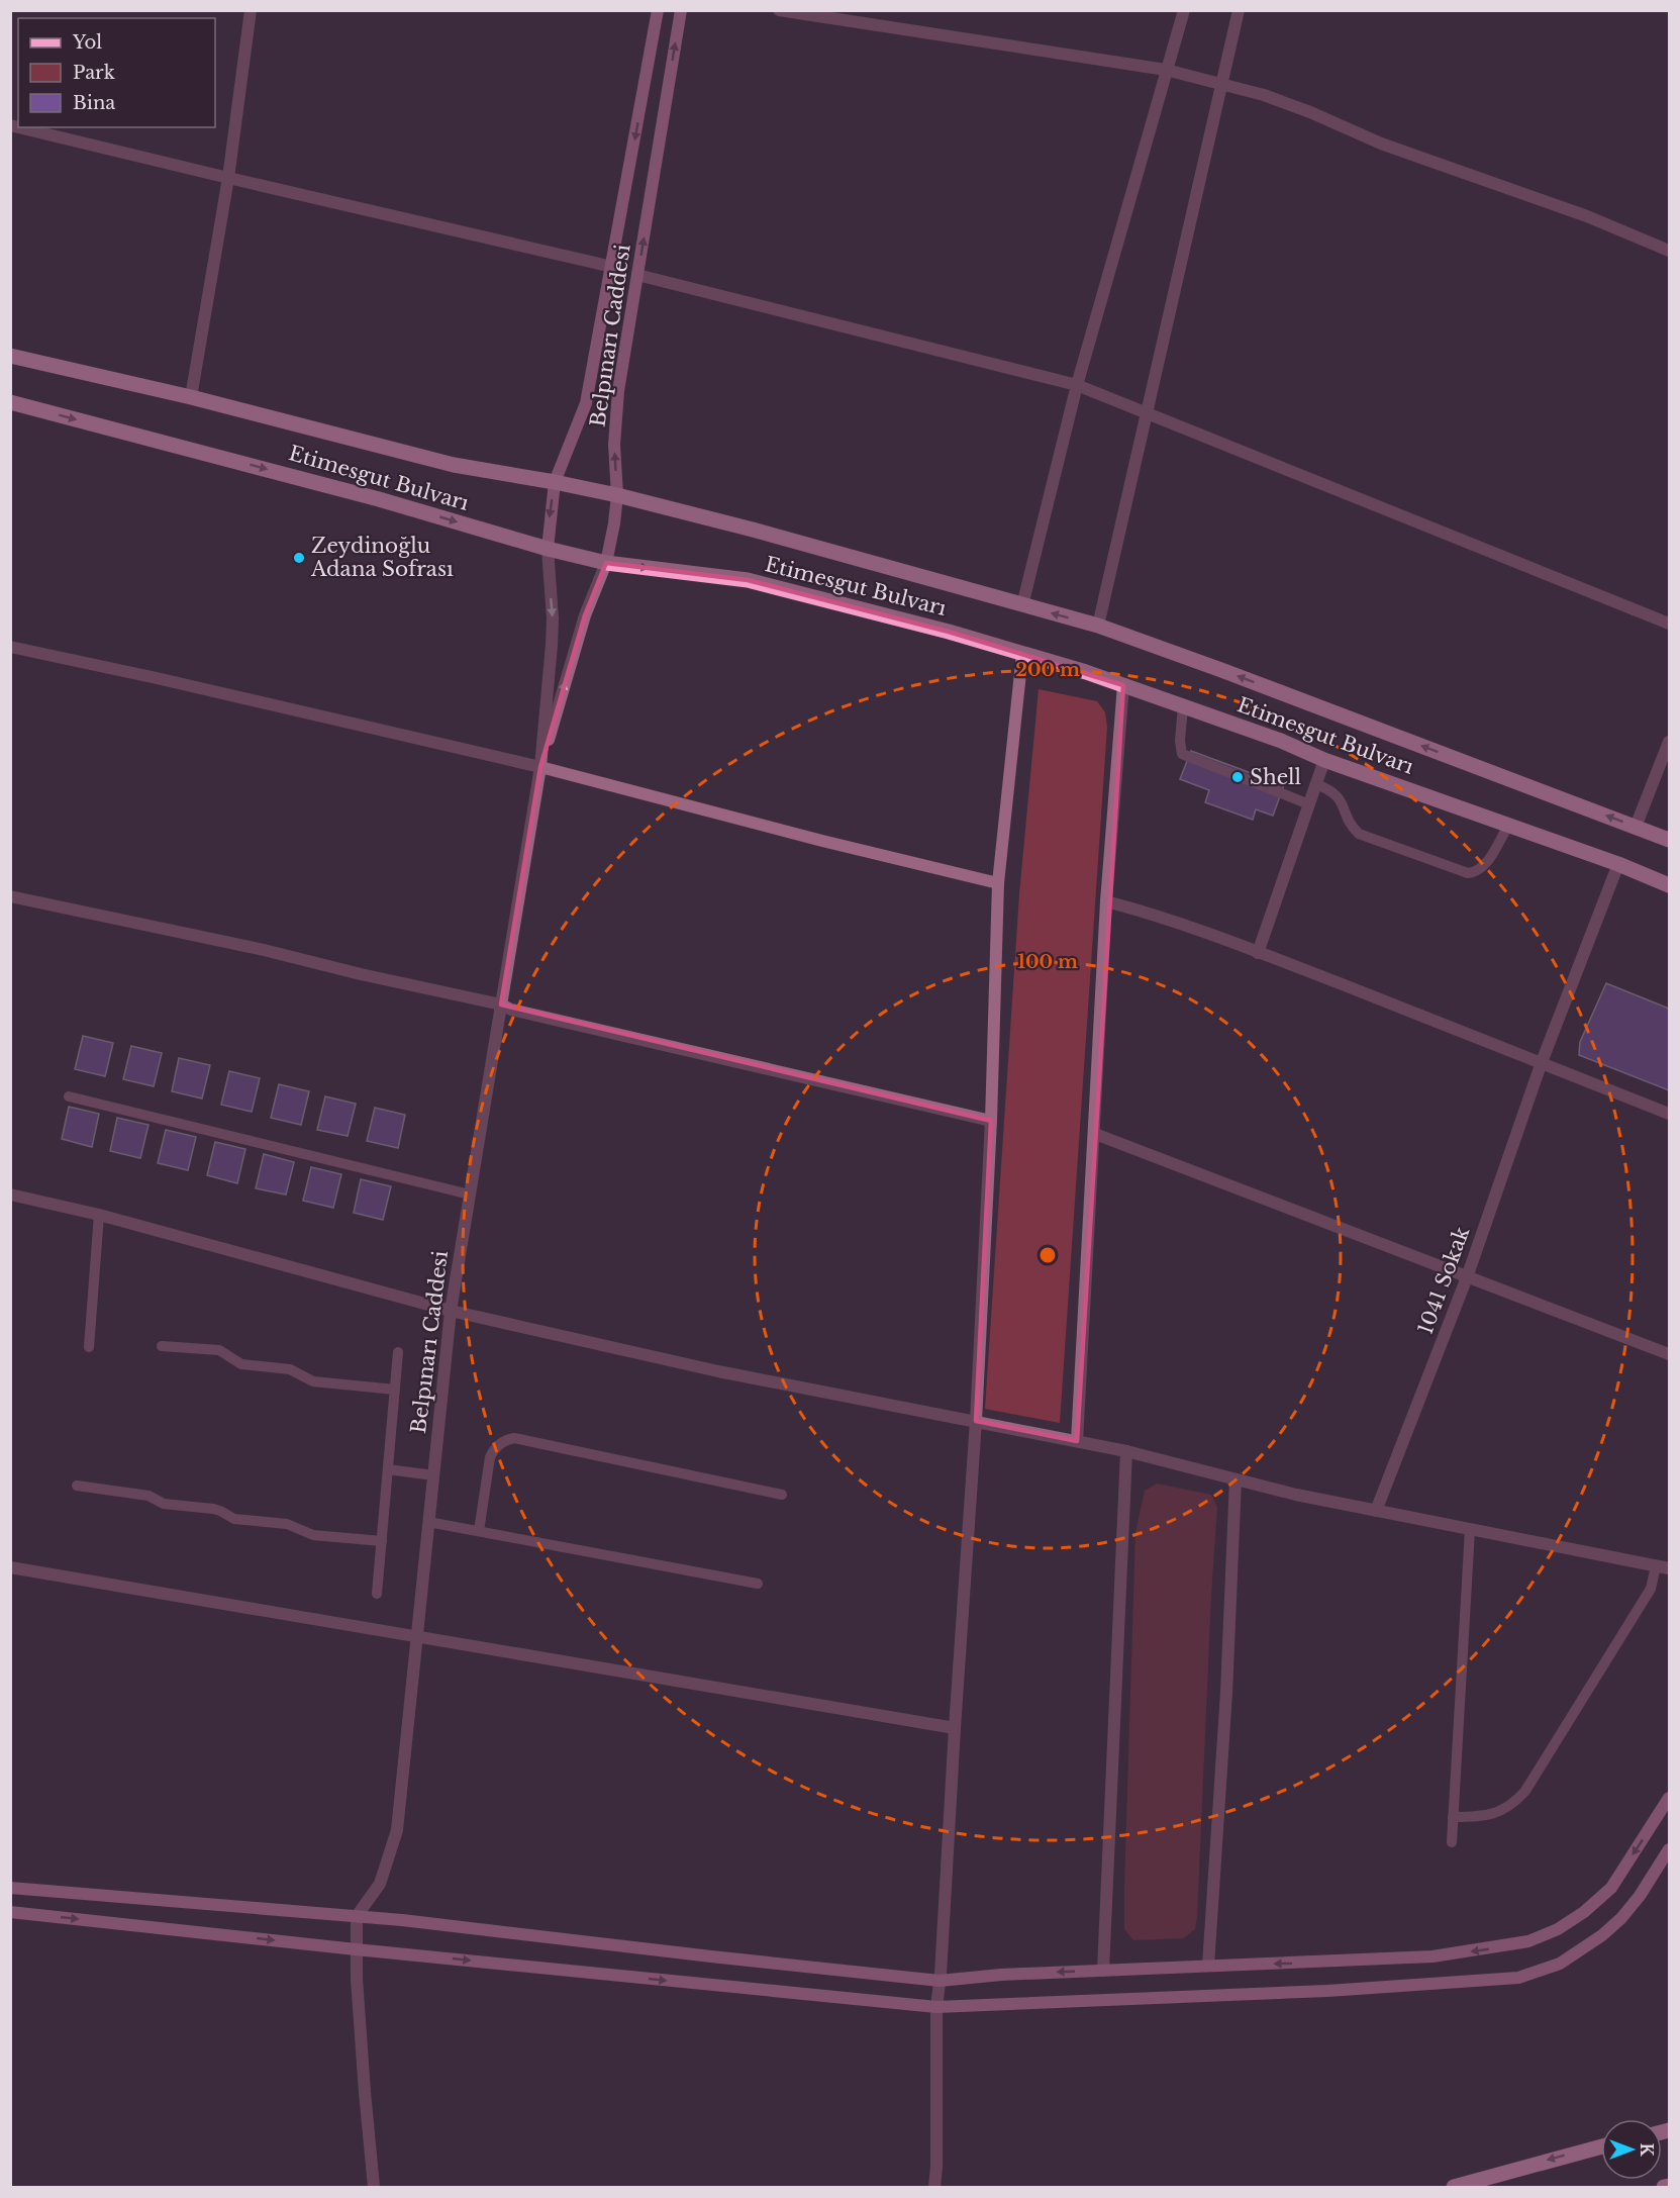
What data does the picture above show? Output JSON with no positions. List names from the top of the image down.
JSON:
{
  "streets": {
    "main road": ["Belpınarı Caddesi", "Etimesgut Bulvarı"],
    "street": ["1041 Sokak"]
  },
  "crossings": [
    ["Belpınarı Caddesi", "Etimesgut Bulvarı"],
    ["Etimesgut Bulvarı", "1041 Sokak"]
  ],
  "places": ["Zeydinoğlu Adana Sofrası", "Shell"],
  "legend": ["Yol", "Park", "Bina"],
  "north": "right",
  "rings": ["200 m", "100 m"]
}
